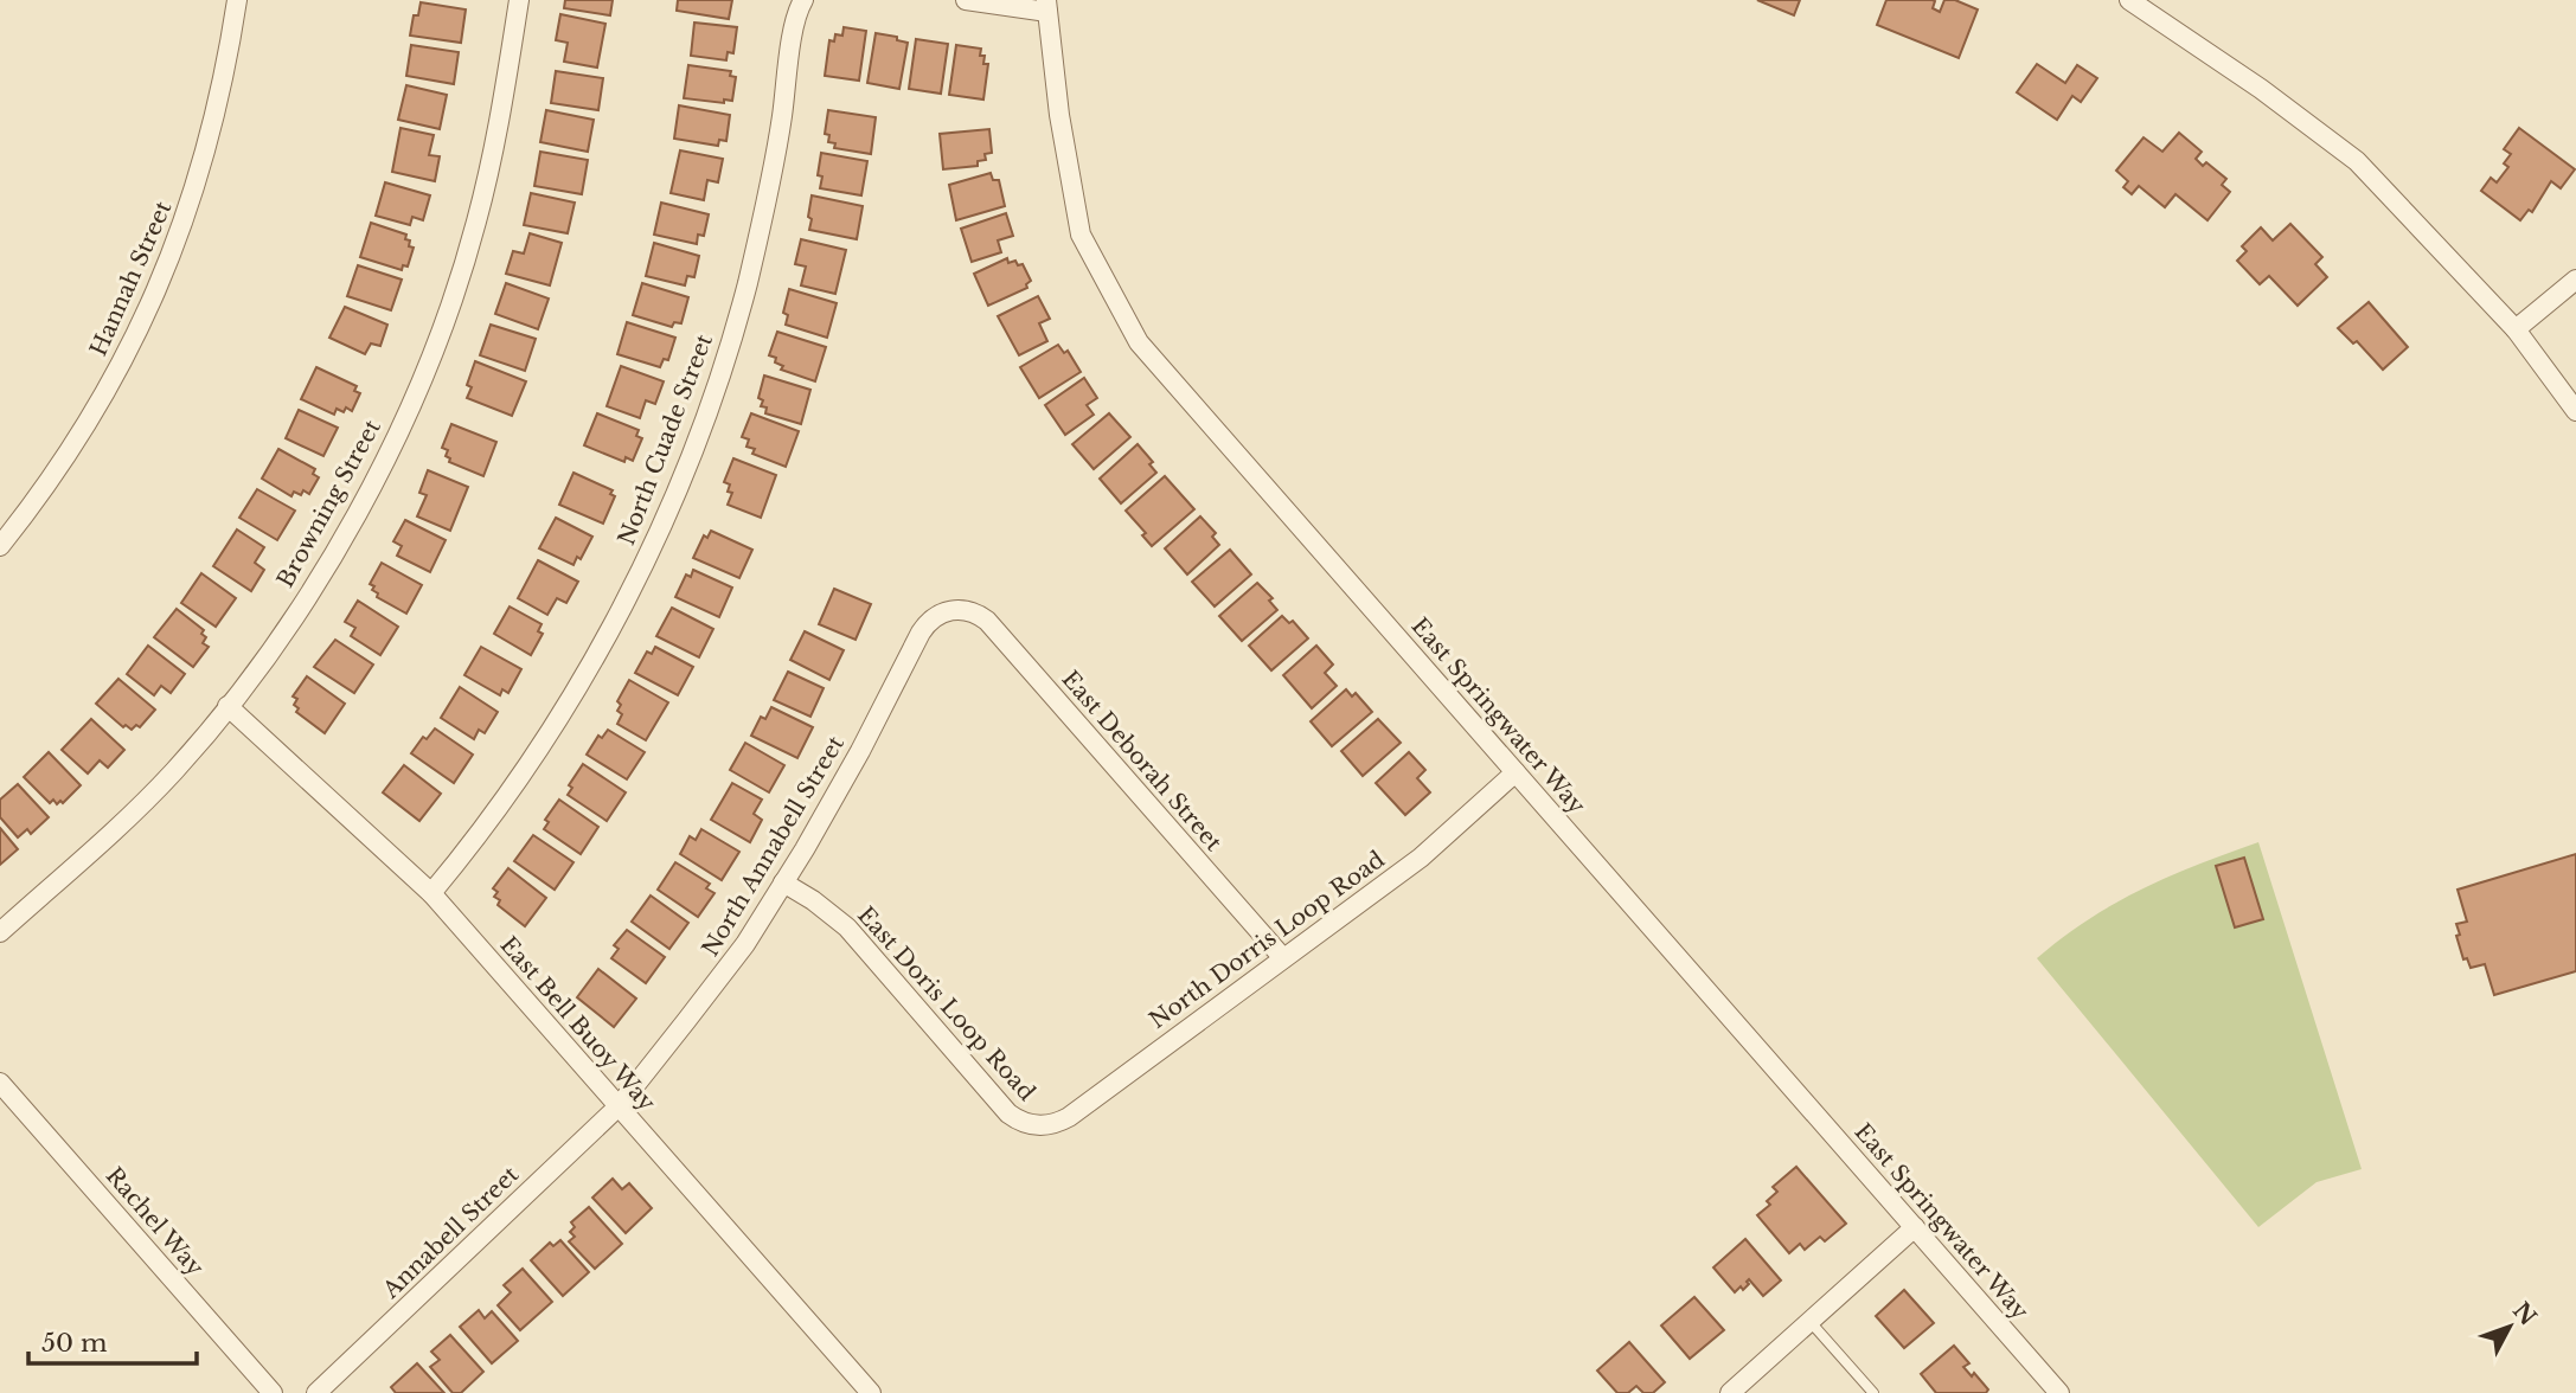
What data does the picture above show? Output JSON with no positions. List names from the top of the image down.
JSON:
{
  "streets": {
    "street": [
      "Hannah Street",
      "North Cuade Street",
      "Browning Street",
      "East Springwater Way",
      "East Deborah Street",
      "North Annabell Street",
      "North Dorris Loop Road",
      "East Doris Loop Road",
      "East Bell Buoy Way",
      "Rachel Way",
      "Annabell Street"
    ]
  },
  "crossings": [
    ["North Cuade Street", "East Bell Buoy Way"],
    ["Browning Street", "East Bell Buoy Way"],
    ["East Springwater Way", "North Dorris Loop Road"],
    ["East Deborah Street", "North Annabell Street"],
    ["East Deborah Street", "North Dorris Loop Road"],
    ["North Annabell Street", "East Doris Loop Road"],
    ["North Annabell Street", "East Bell Buoy Way"],
    ["North Annabell Street", "Annabell Street"],
    ["North Dorris Loop Road", "East Doris Loop Road"],
    ["East Bell Buoy Way", "Annabell Street"]
  ],
  "scale_bar": "50 m",
  "north": "top right"
}
